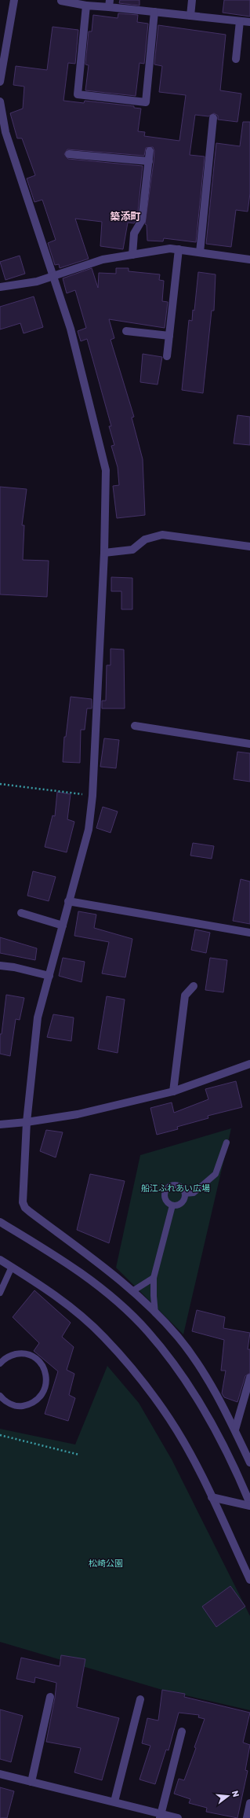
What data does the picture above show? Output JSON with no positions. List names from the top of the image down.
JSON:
{
  "districts": ["築添町"],
  "parks": ["船江ふれあい広場", "松崎公園"],
  "north": "right"
}
